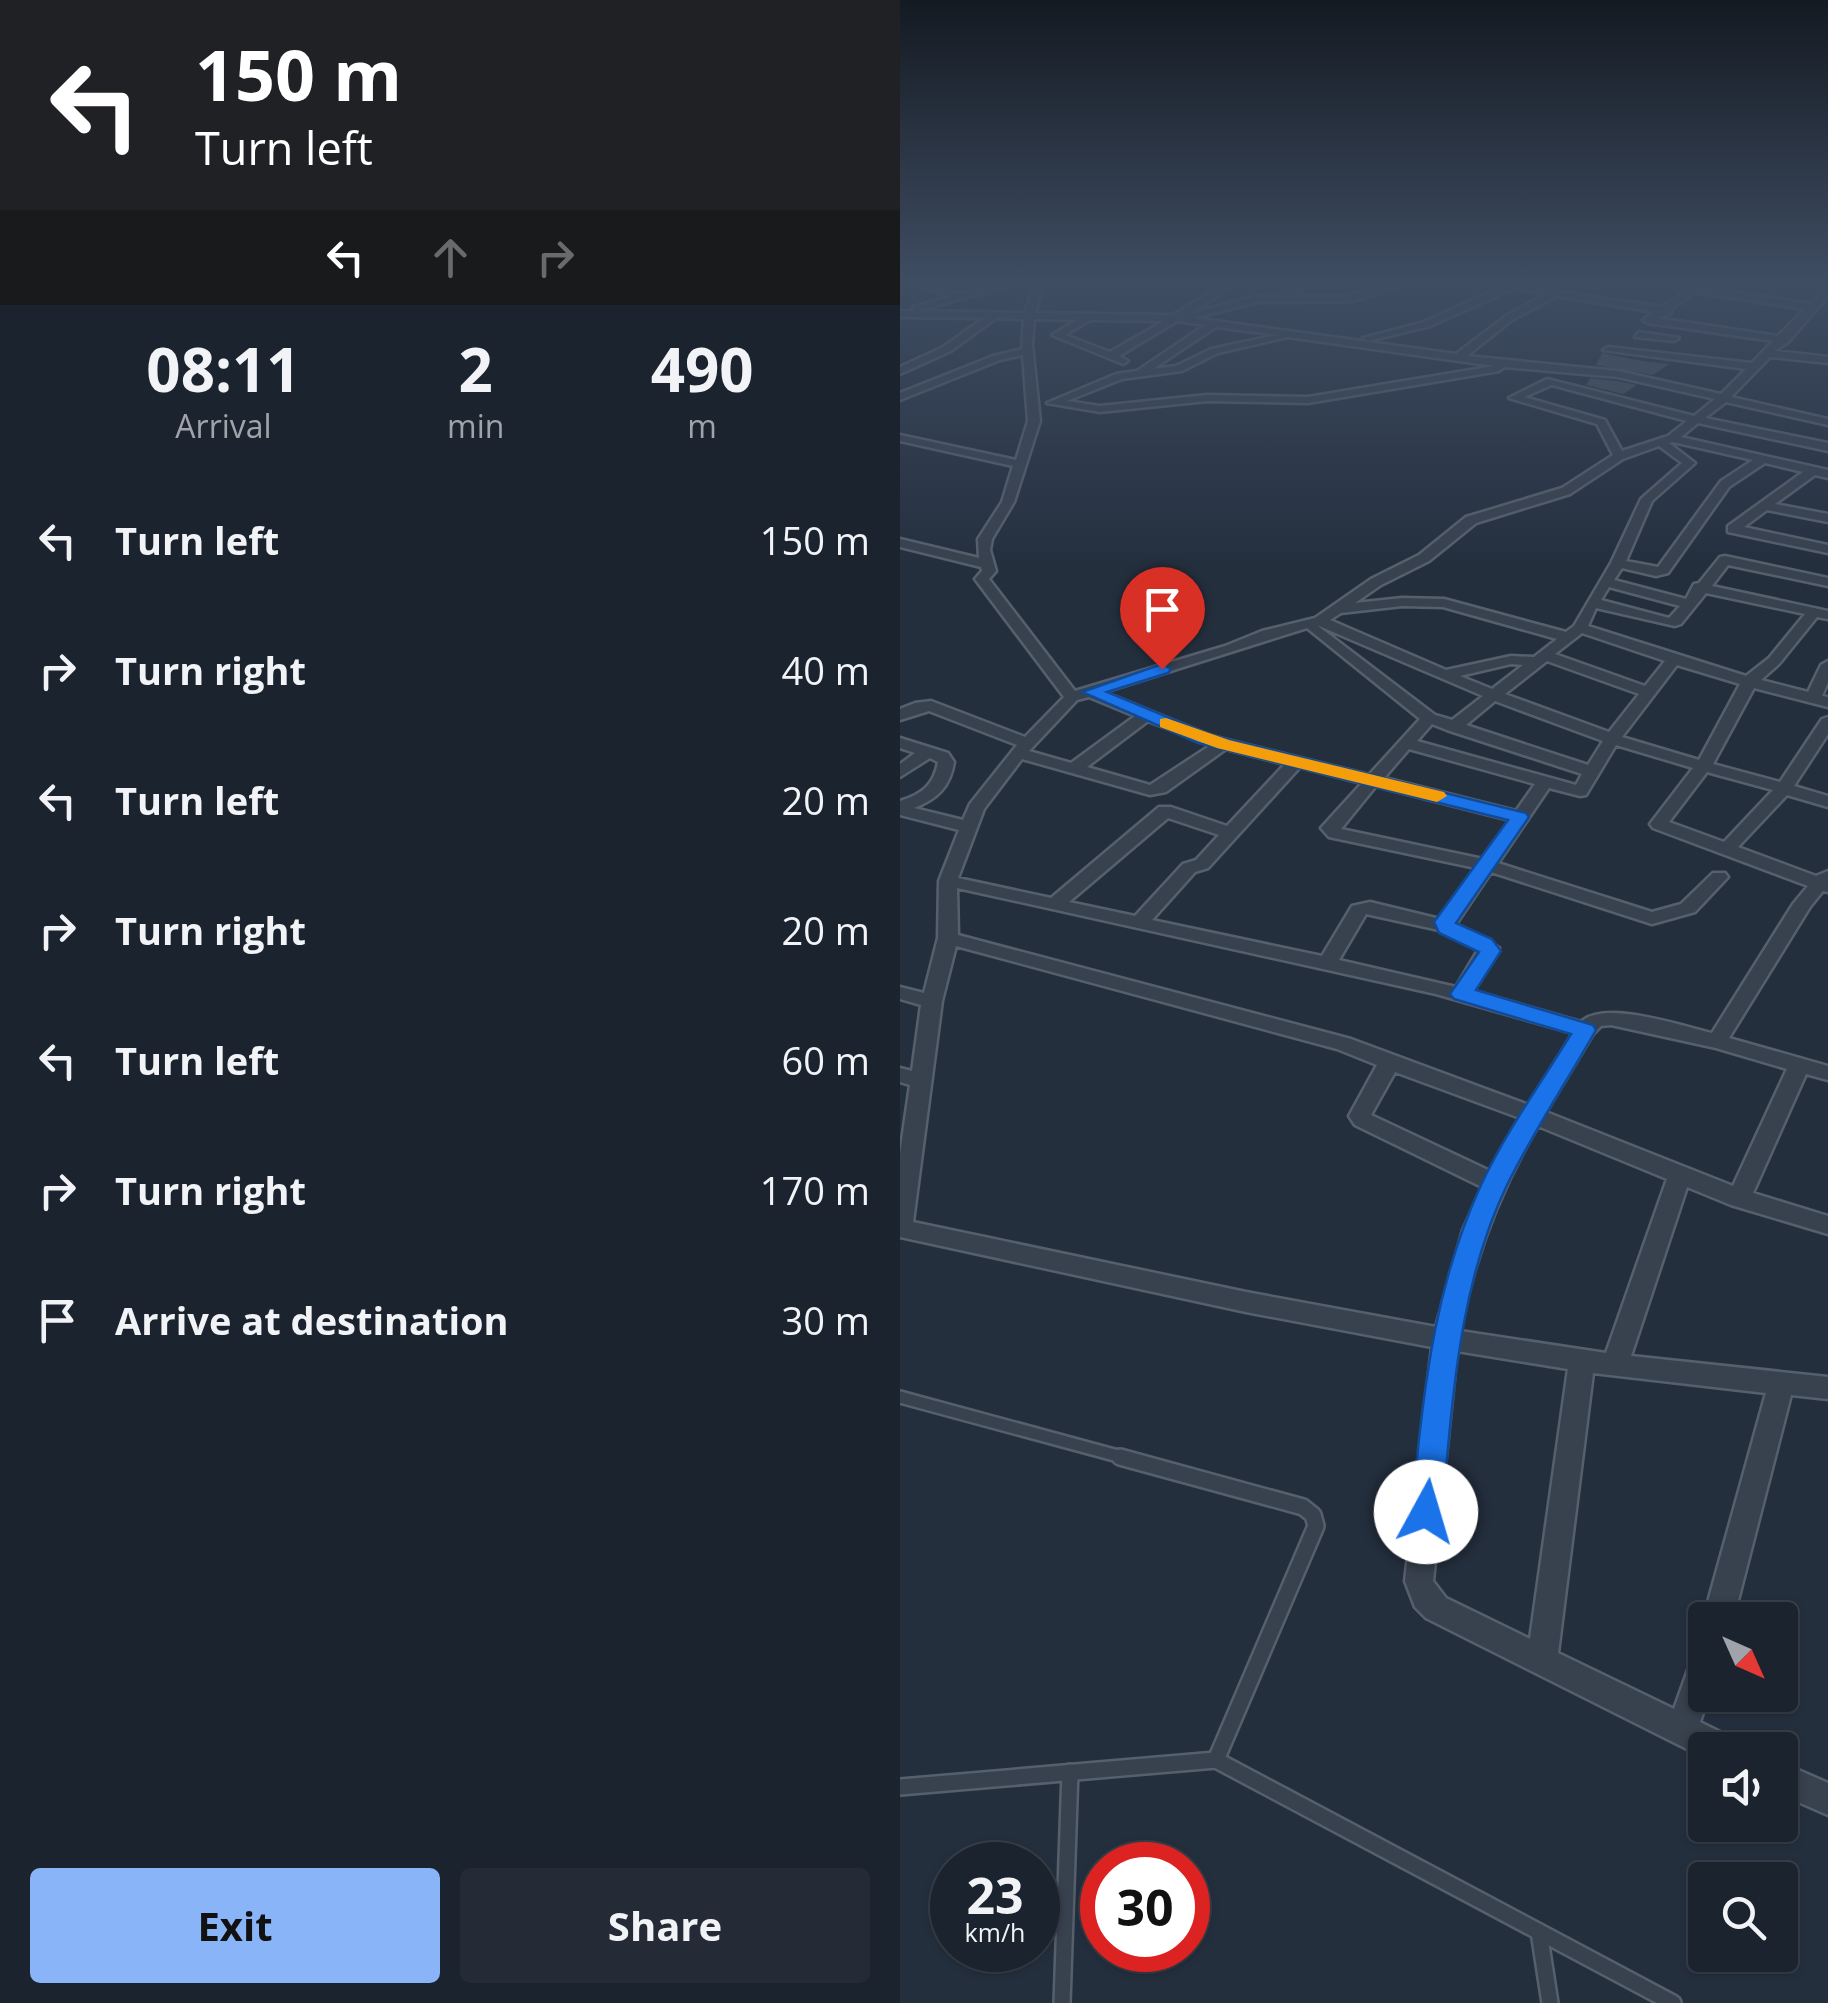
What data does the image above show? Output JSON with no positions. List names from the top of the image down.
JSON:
{
  "north": "bottom right",
  "page": {
    "turn": ["150 m", "Turn left"],
    "eta": [
      "08:11",
      "Arrival",
      "2",
      "min",
      "490",
      "m"
    ],
    "list": [
      {
        "name": "Turn left",
        "value": "150 m"
      },
      {
        "name": "Turn right",
        "value": "40 m"
      },
      {
        "name": "Turn left",
        "value": "20 m"
      },
      {
        "name": "Turn right",
        "value": "20 m"
      },
      {
        "name": "Turn left",
        "value": "60 m"
      },
      {
        "name": "Turn right",
        "value": "170 m"
      },
      {
        "name": "Arrive at destination",
        "value": "30 m"
      }
    ],
    "speed": "23 km/h",
    "limit": "30",
    "buttons": ["Exit", "Share"]
  }
}
